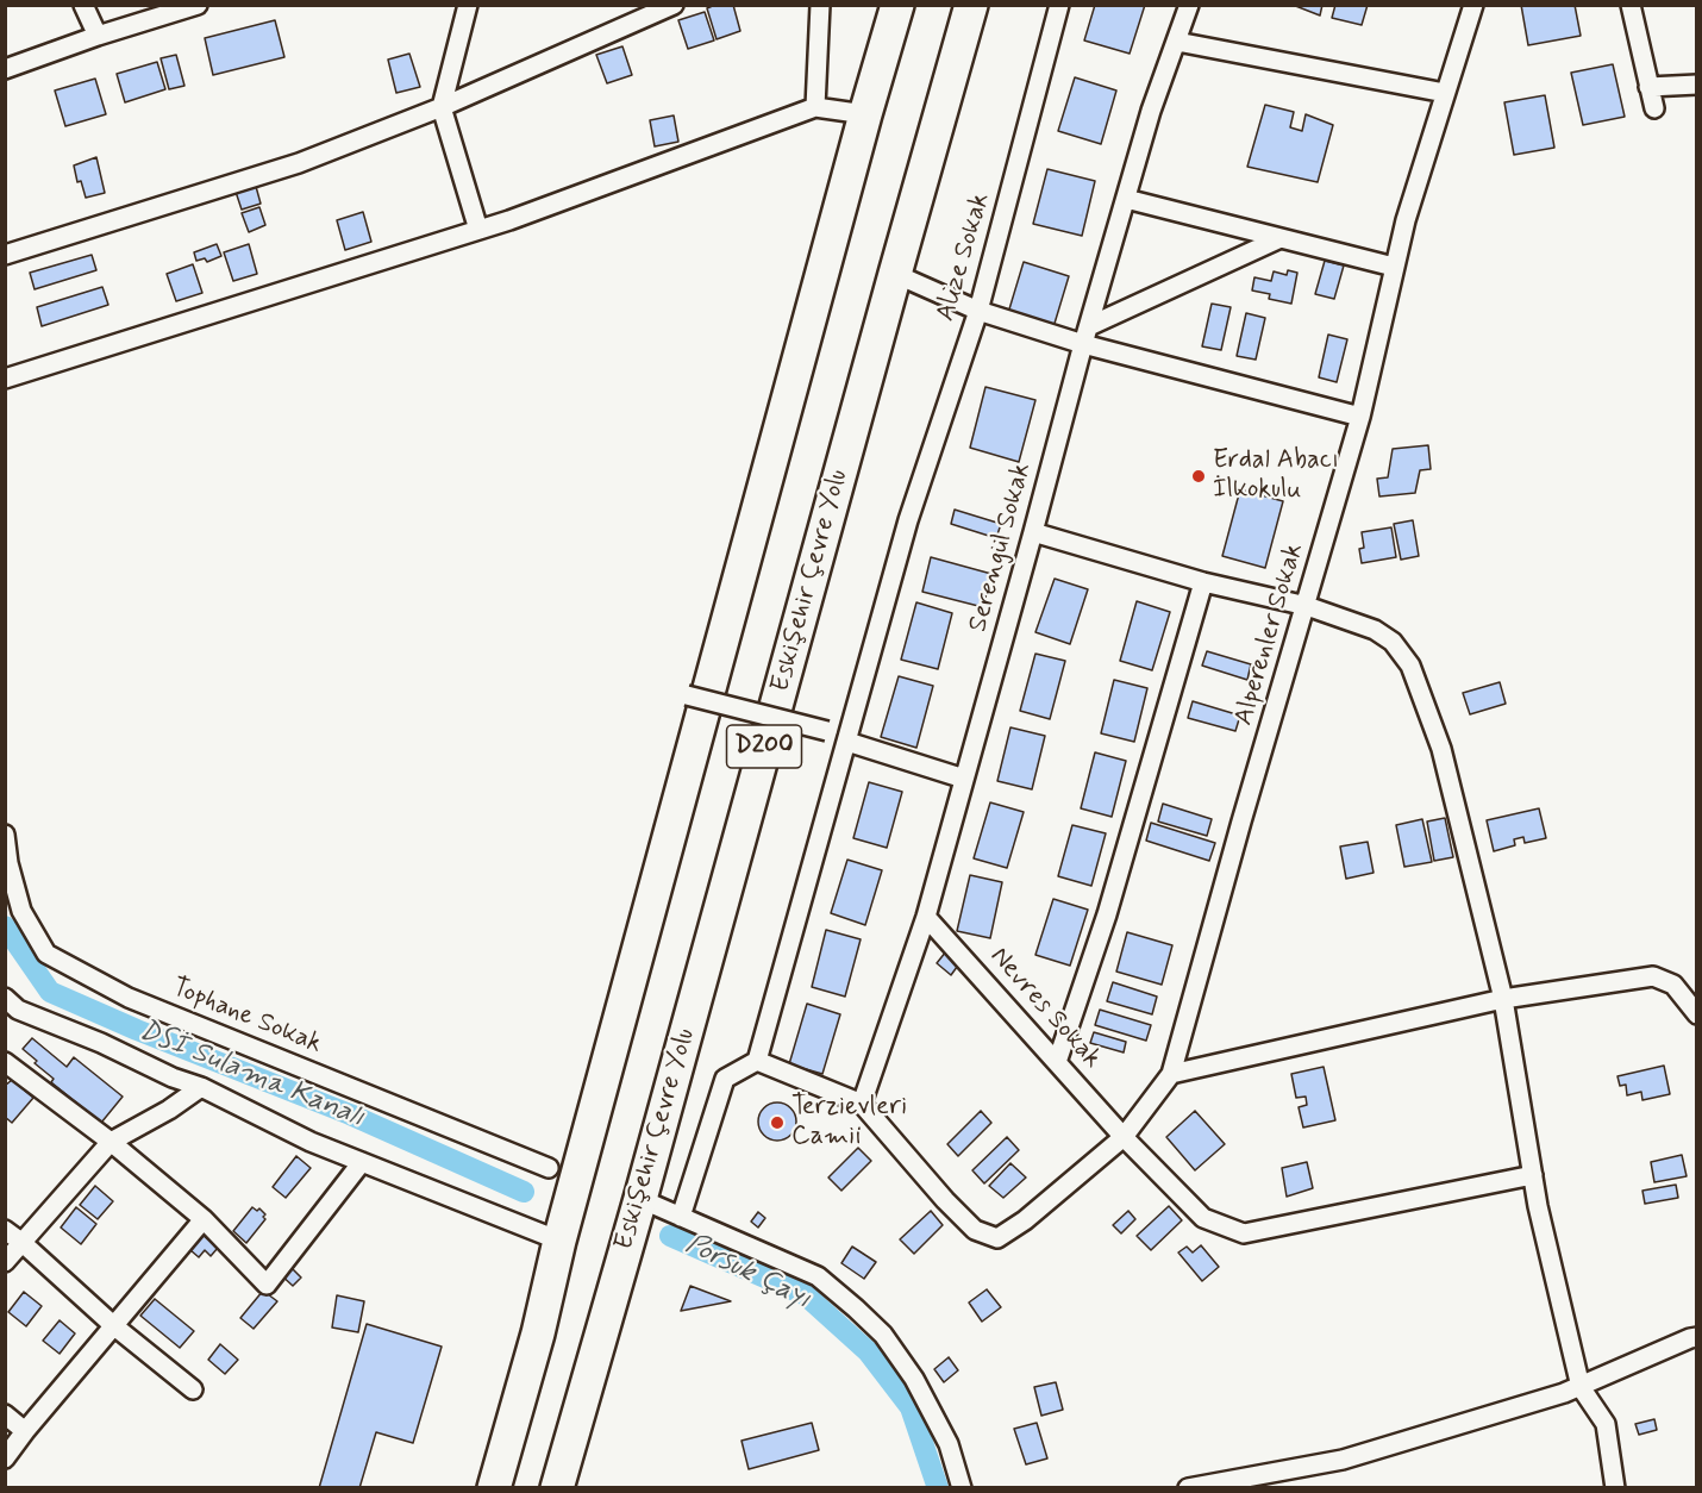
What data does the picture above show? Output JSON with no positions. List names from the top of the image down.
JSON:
{
  "streets": {
    "highway": ["Eskişehir Çevre Yolu", "D200"],
    "street": [
      "Alize Sokak",
      "Serengül Sokak",
      "Alperenler Sokak",
      "Nevres Sokak",
      "Tophane Sokak"
    ]
  },
  "crossings": [
    ["Serengül Sokak", "Nevres Sokak"]
  ],
  "water": ["DSİ Sulama Kanalı", "Porsuk Çayı"],
  "places": ["Erdal Abacı İlkokulu", "Terzievleri Camii"]
}
